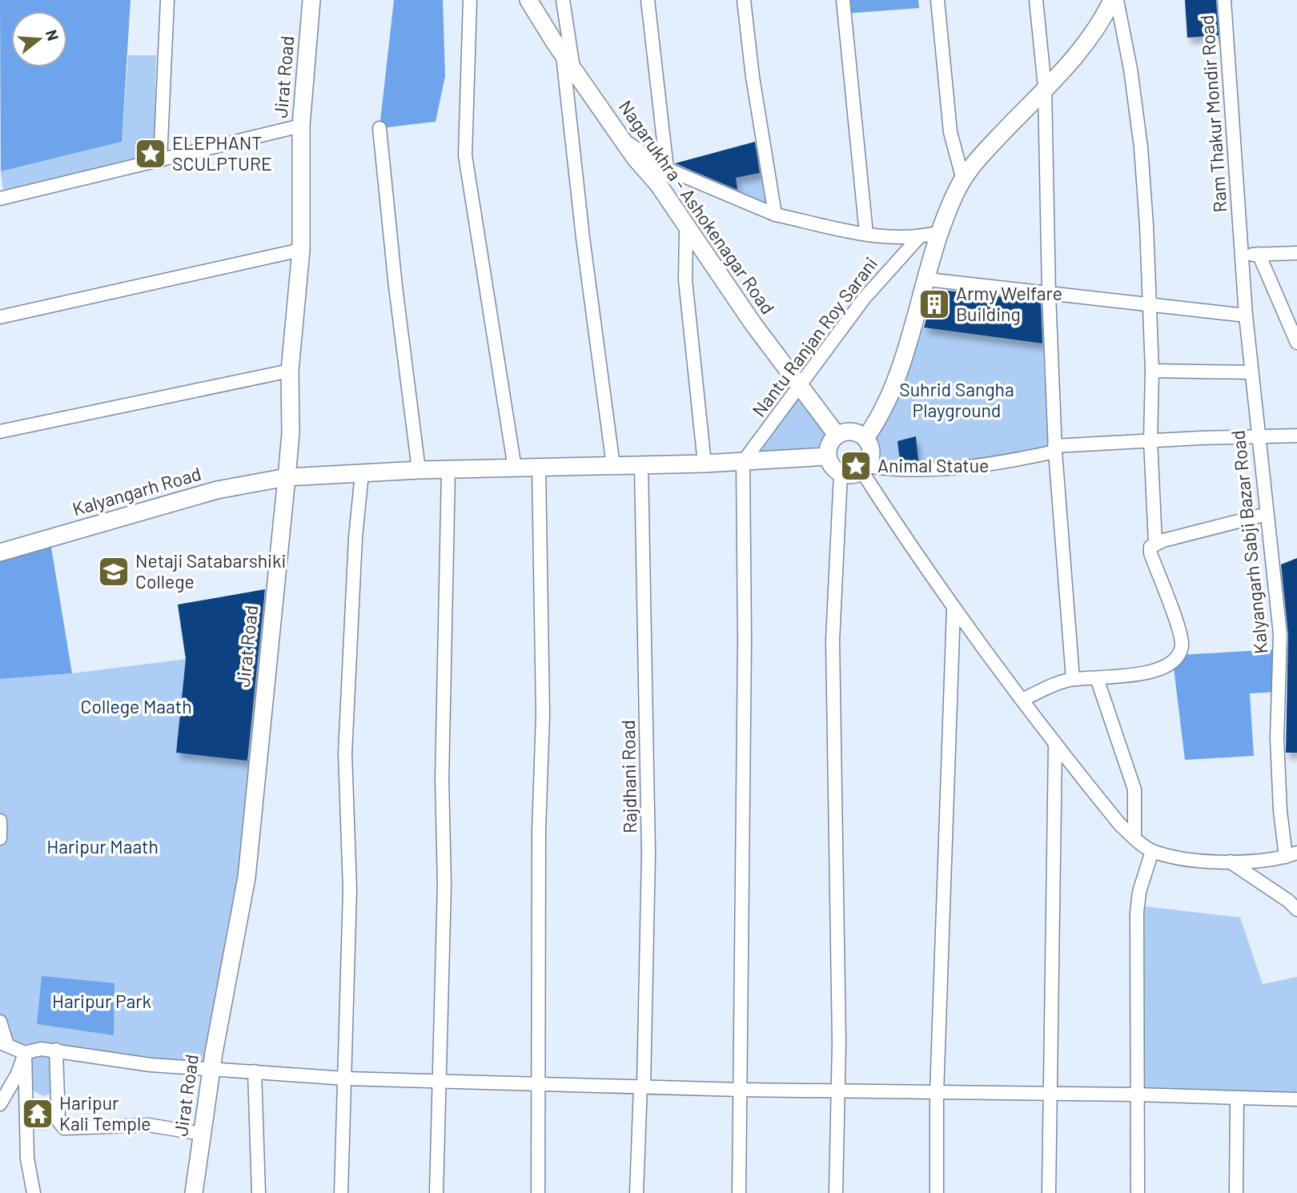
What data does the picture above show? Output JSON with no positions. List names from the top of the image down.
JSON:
{
  "streets": {
    "main road": ["Jirat Road", "Nagarukhra - Ashokenagar Road", "Kalyangarh Road"],
    "street": [
      "Ram Thakur Mondir Road",
      "Nantu Ranjan Roy Sarani",
      "Kalyangarh Sabji Bazar Road",
      "Rajdhani Road"
    ]
  },
  "crossings": [
    ["Jirat Road", "Kalyangarh Road"],
    ["Ram Thakur Mondir Road", "Kalyangarh Sabji Bazar Road"],
    ["Nagarukhra - Ashokenagar Road", "Nantu Ranjan Roy Sarani"],
    ["Nagarukhra - Ashokenagar Road", "Kalyangarh Road"],
    ["Nantu Ranjan Roy Sarani", "Kalyangarh Road"],
    ["Kalyangarh Road", "Rajdhani Road"]
  ],
  "parks": [
    "Suhrid Sangha Playground",
    "College Maath",
    "Haripur Maath",
    "Haripur Park"
  ],
  "places": {
    "place": ["ELEPHANT SCULPTURE", "Animal Statue"],
    "building": ["Army Welfare Building"],
    "school or university": ["Netaji Satabarshiki College"],
    "temple": ["Haripur Kali Temple"]
  },
  "north": "right"
}
